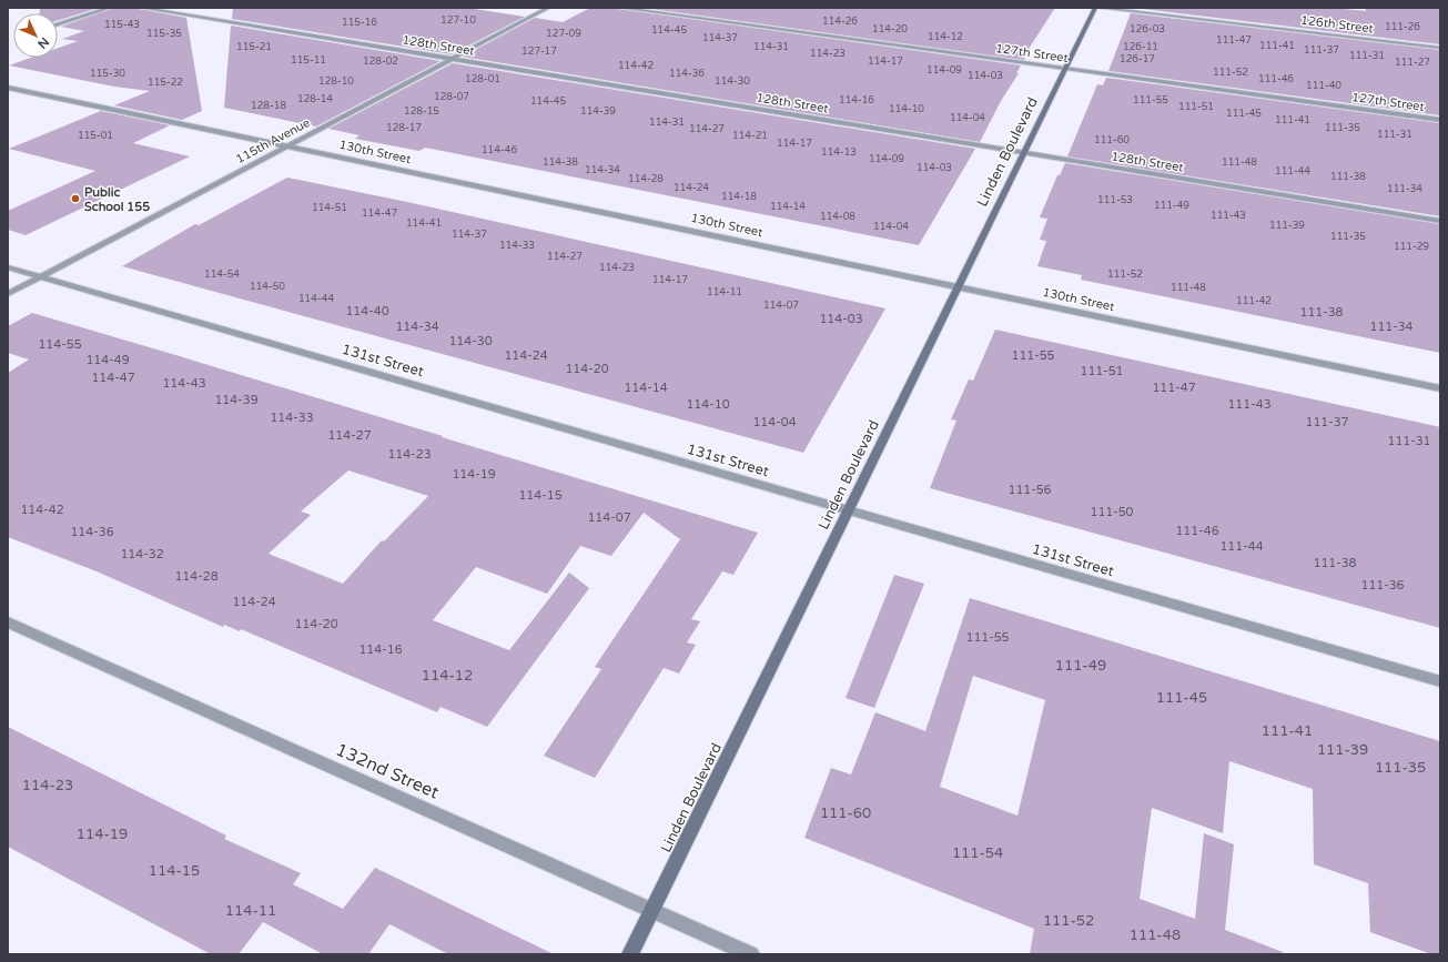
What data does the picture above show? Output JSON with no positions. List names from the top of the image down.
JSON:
{
  "streets": {
    "main road": ["Linden Boulevard"],
    "street": [
      "126th Street",
      "128th Street",
      "127th Street",
      "115th Avenue",
      "130th Street",
      "131st Street",
      "132nd Street"
    ]
  },
  "crossings": [
    ["128th Street", "115th Avenue"],
    ["128th Street", "Linden Boulevard"],
    ["127th Street", "Linden Boulevard"],
    ["115th Avenue", "130th Street"],
    ["115th Avenue", "131st Street"],
    ["130th Street", "Linden Boulevard"],
    ["Linden Boulevard", "131st Street"],
    ["Linden Boulevard", "132nd Street"]
  ],
  "places": ["Public School 155"],
  "house_numbers": [
    "127-10",
    "114-26",
    "115-16",
    "115-43",
    "111-26",
    "114-20",
    "126-03",
    "114-45",
    "115-35",
    "127-09",
    "114-12",
    "114-37",
    "111-47",
    "111-41",
    "115-21",
    "114-31",
    "126-11",
    "111-37",
    "127-17",
    "114-23",
    "111-31",
    "126-17",
    "115-11",
    "128-02",
    "114-17",
    "111-27",
    "114-42",
    "114-09",
    "111-52",
    "115-30",
    "114-36",
    "114-03",
    "128-01",
    "111-46",
    "128-10",
    "114-30",
    "115-22",
    "111-40",
    "128-07",
    "128-14",
    "114-16",
    "111-55",
    "114-45",
    "128-18",
    "111-51",
    "114-10",
    "128-15",
    "114-39",
    "111-45",
    "114-04",
    "111-41",
    "114-31",
    "128-17",
    "111-35",
    "114-27",
    "111-31",
    "115-01",
    "114-21",
    "111-60",
    "114-17",
    "114-46",
    "114-13",
    "114-09",
    "114-38",
    "111-48",
    "114-03",
    "114-34",
    "111-44",
    "111-38",
    "114-28",
    "114-24",
    "111-34",
    "114-18",
    "111-53",
    "111-49",
    "114-14",
    "114-51",
    "114-47",
    "111-43",
    "114-08",
    "114-41",
    "111-39",
    "114-04",
    "114-37",
    "111-35",
    "114-33",
    "111-29",
    "114-27",
    "114-23",
    "114-54",
    "111-52",
    "114-17",
    "114-50",
    "111-48",
    "114-11",
    "114-44",
    "111-42",
    "114-07",
    "114-40",
    "111-38",
    "114-03",
    "114-34",
    "111-34",
    "114-30",
    "114-55",
    "114-24",
    "111-55",
    "114-49",
    "114-20",
    "111-51",
    "114-47",
    "114-43",
    "114-14",
    "111-47",
    "114-39",
    "114-10",
    "111-43",
    "114-33",
    "114-04",
    "111-37",
    "114-27",
    "111-31",
    "114-23",
    "114-19",
    "111-56",
    "114-15",
    "114-42",
    "111-50",
    "114-07",
    "111-46",
    "114-36",
    "111-44",
    "114-32",
    "111-38",
    "114-28",
    "111-36",
    "114-24",
    "114-20",
    "111-55",
    "114-16",
    "111-49",
    "114-12",
    "111-45",
    "111-41",
    "111-39",
    "111-35",
    "114-23",
    "111-60",
    "114-19",
    "111-54",
    "114-15",
    "114-11",
    "111-52",
    "111-48"
  ],
  "north": "bottom right"
}
